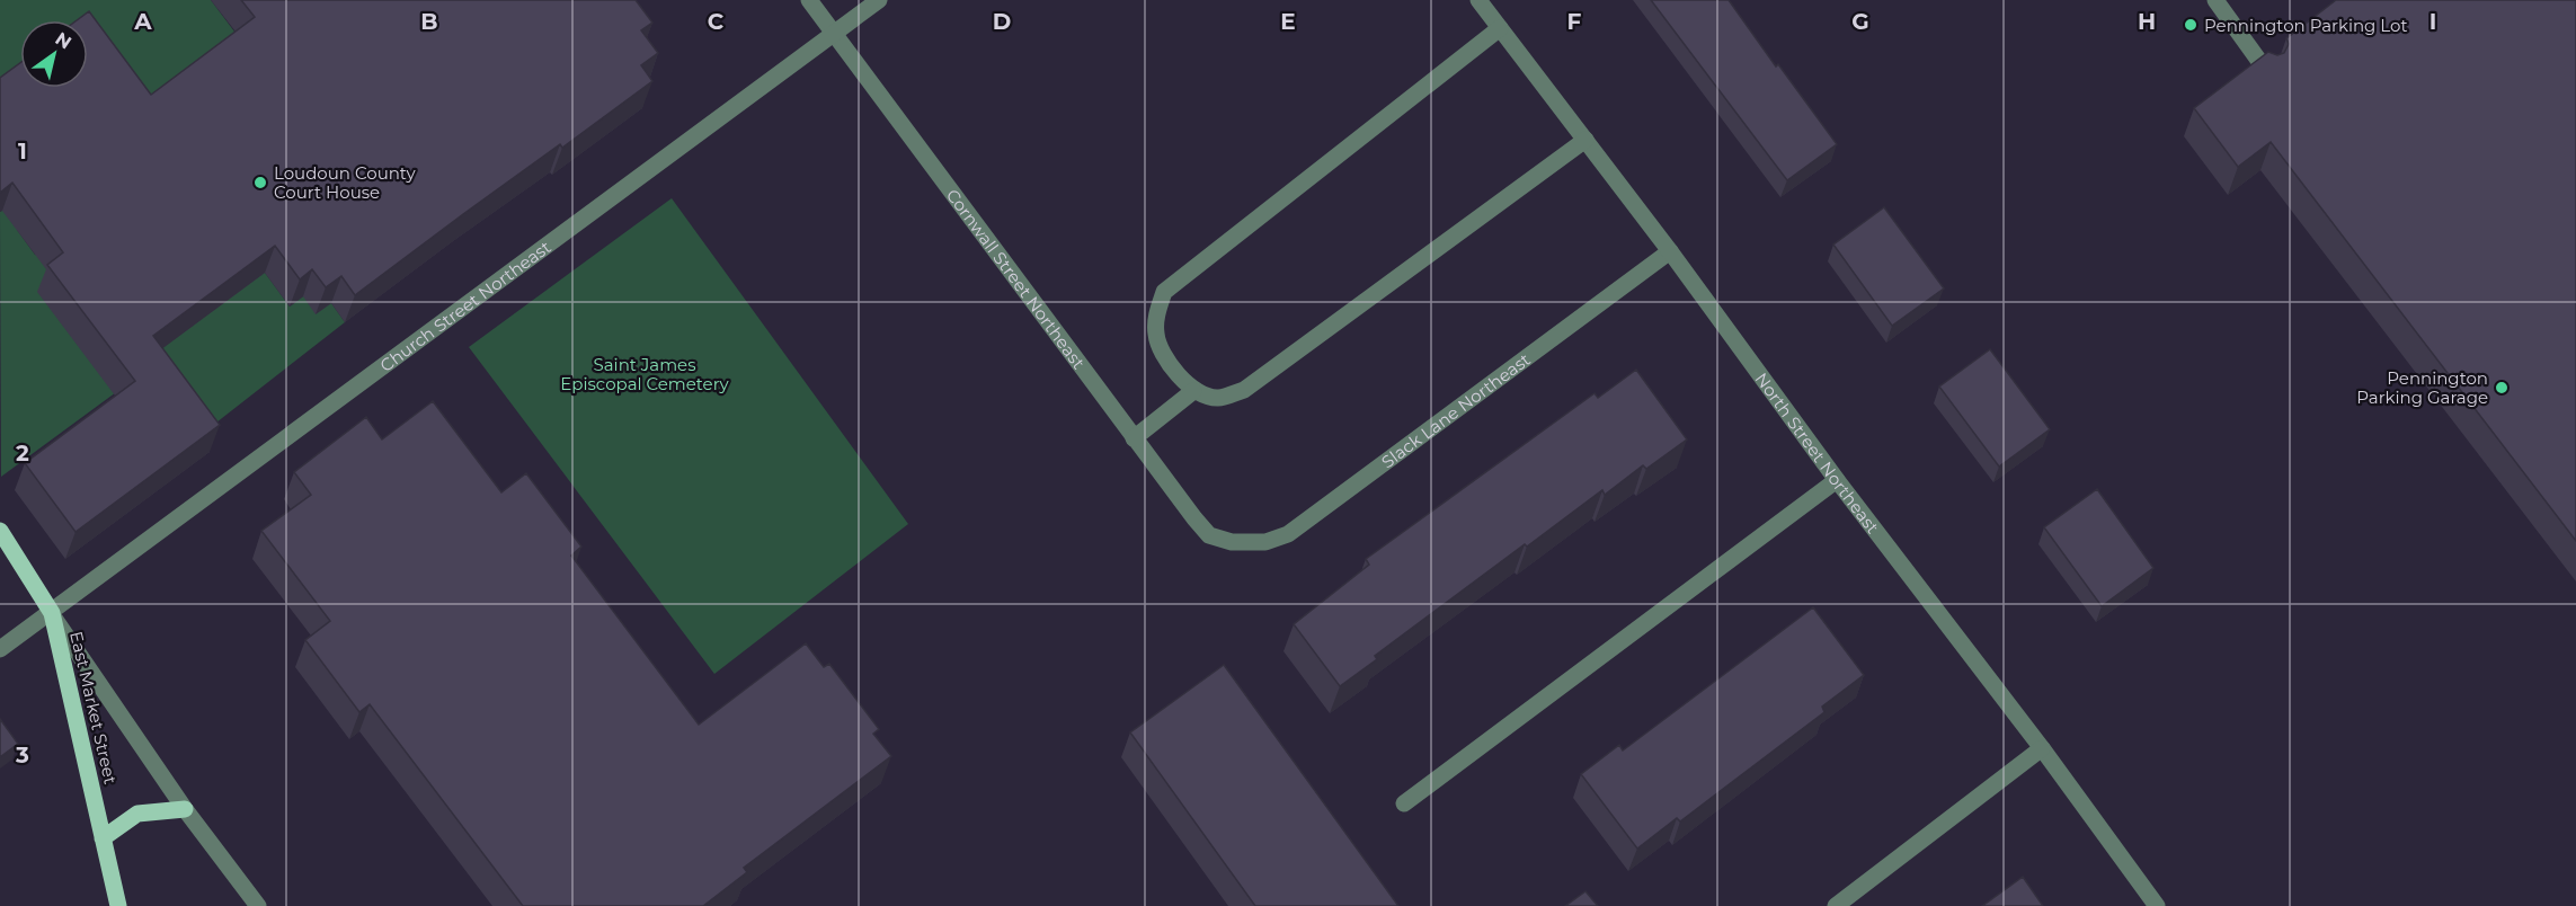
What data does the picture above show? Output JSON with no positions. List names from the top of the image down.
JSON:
{
  "streets": {
    "main road": ["East Market Street"],
    "street": [
      "Cornwall Street Northeast",
      "Church Street Northeast",
      "Slack Lane Northeast",
      "North Street Northeast"
    ]
  },
  "crossings": [
    ["Cornwall Street Northeast", "Church Street Northeast"],
    ["Cornwall Street Northeast", "Slack Lane Northeast"],
    ["Church Street Northeast", "East Market Street"],
    ["Slack Lane Northeast", "North Street Northeast"]
  ],
  "parks": ["Saint James Episcopal Cemetery"],
  "places": ["Pennington Parking Lot", "Loudoun County Court House", "Pennington Parking Garage"],
  "north": "top right",
  "grid": {
    "columns": [
      "A",
      "B",
      "C",
      "D",
      "E",
      "F",
      "G",
      "H",
      "I"
    ],
    "rows": ["1", "2", "3"]
  }
}
